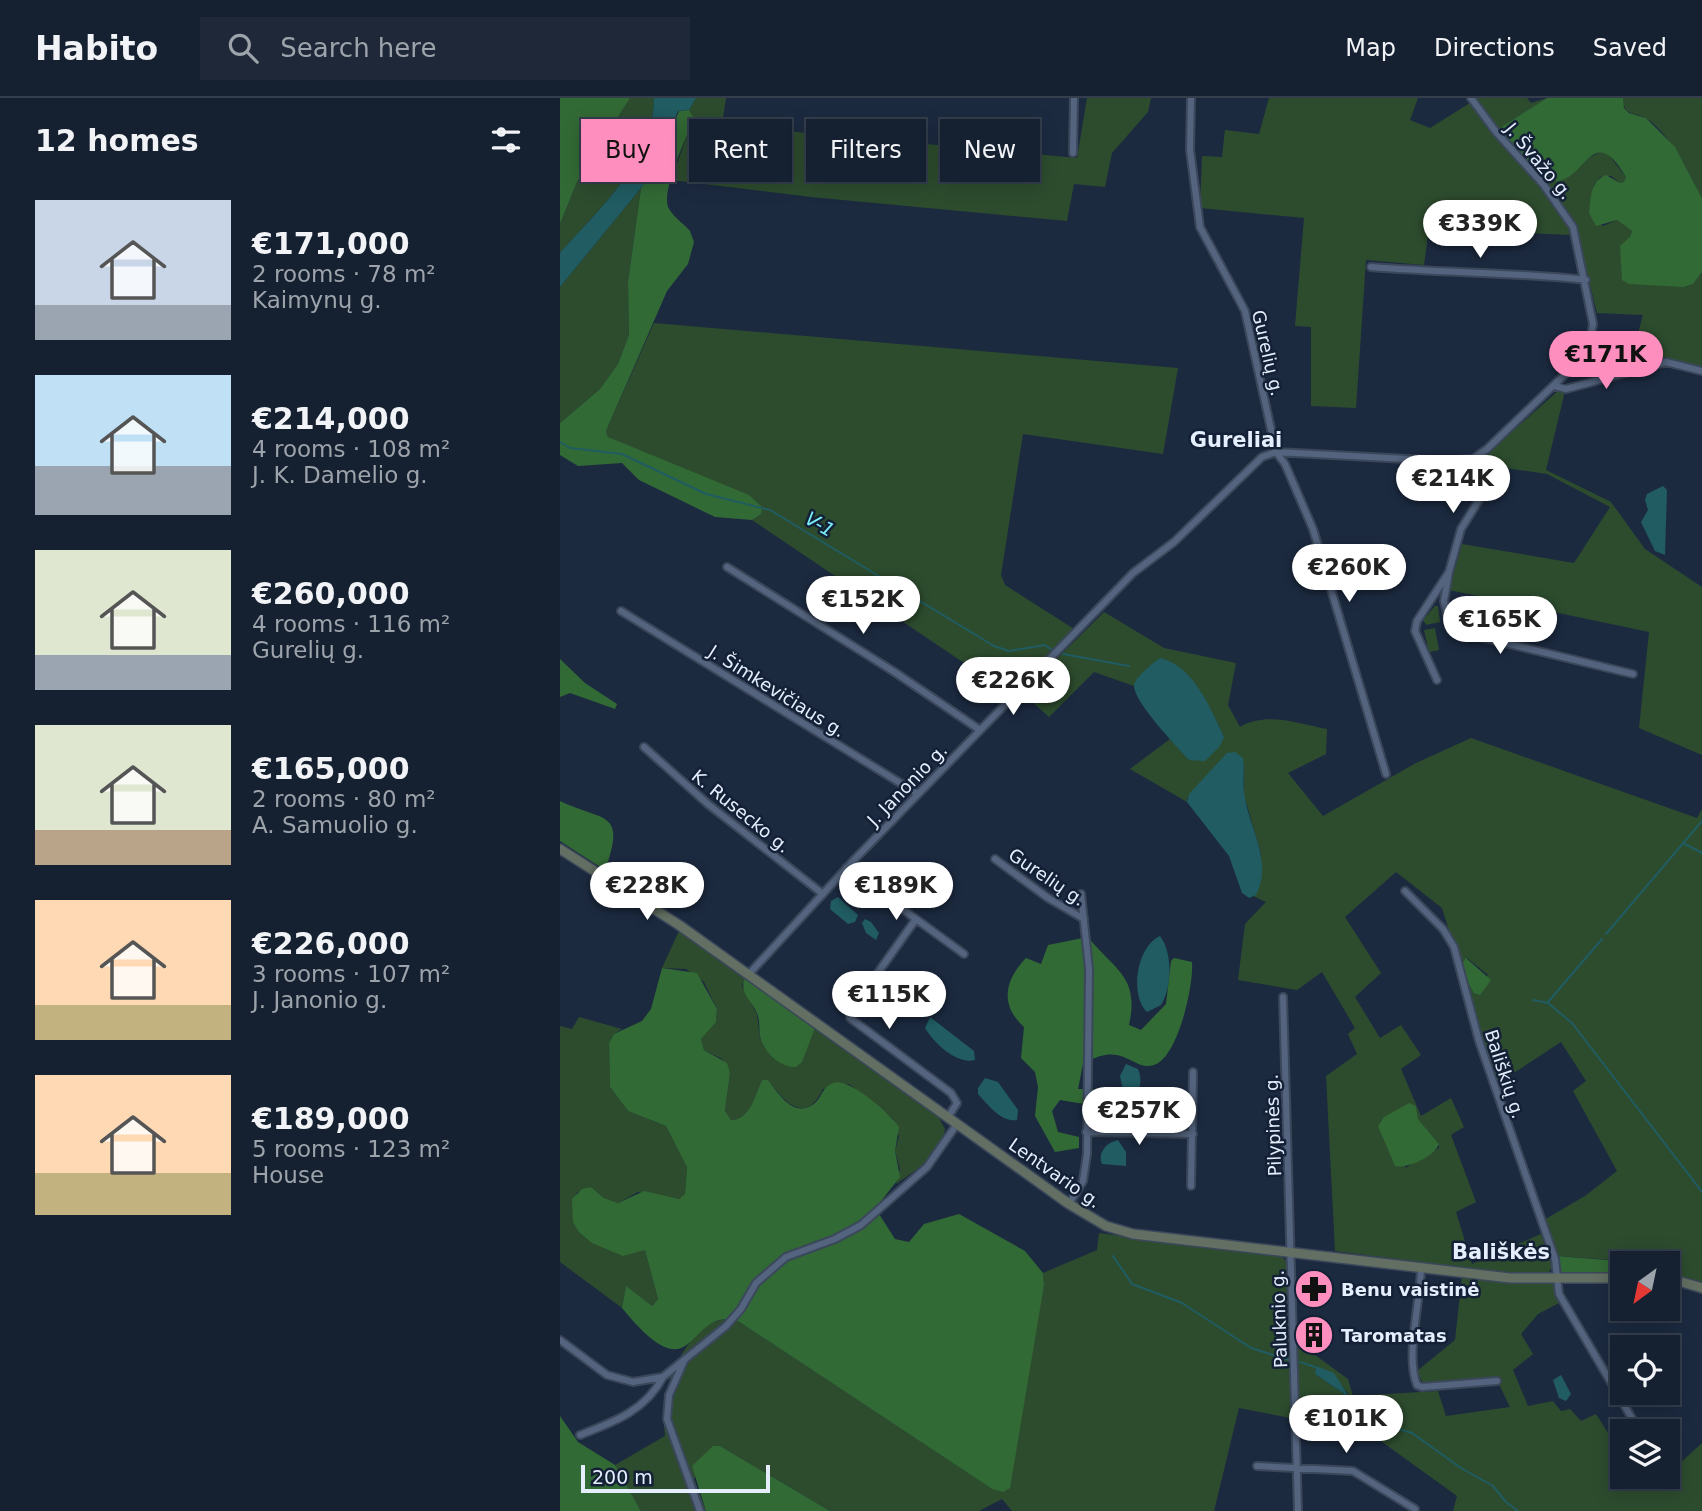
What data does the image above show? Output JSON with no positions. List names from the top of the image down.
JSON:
{
  "streets": {
    "main road": ["Lentvario g."],
    "street": [
      "J. Švažo g.",
      "Gurelių g.",
      "J. Šimkevičiaus g.",
      "J. Janonio g.",
      "K. Rusecko g.",
      "Bališkių g.",
      "Pilypinės g.",
      "Paluknio g."
    ]
  },
  "crossings": [
    ["Gurelių g.", "J. Janonio g."],
    ["J. Šimkevičiaus g.", "J. Janonio g."],
    ["J. Janonio g.", "K. Rusecko g."],
    ["J. Janonio g.", "Lentvario g."],
    ["Bališkių g.", "Lentvario g."],
    ["Pilypinės g.", "Lentvario g."],
    ["Pilypinės g.", "Paluknio g."],
    ["Lentvario g.", "Paluknio g."]
  ],
  "districts": ["Gureliai", "Bališkės"],
  "water": ["V-1"],
  "places": {
    "pharmacy": ["Benu vaistinė"],
    "building": ["Taromatas"]
  },
  "scale_bar": "200 m",
  "north": "bottom left",
  "page": {
    "header": "Habito",
    "search": "Search here",
    "nav": ["Map", "Directions", "Saved"],
    "heading": "12 homes",
    "chip": [
      "Buy",
      "Rent",
      "Filters",
      "New"
    ],
    "list": [
      {
        "name": "€171,000",
        "note": "2 rooms · 78 m² · Kaimynų g."
      },
      {
        "name": "€214,000",
        "note": "4 rooms · 108 m² · J. K. Damelio g."
      },
      {
        "name": "€260,000",
        "note": "4 rooms · 116 m² · Gurelių g."
      },
      {
        "name": "€165,000",
        "note": "2 rooms · 80 m² · A. Samuolio g."
      },
      {
        "name": "€226,000",
        "note": "3 rooms · 107 m² · J. Janonio g."
      },
      {
        "name": "€189,000",
        "note": "5 rooms · 123 m² · House"
      }
    ],
    "price": [
      "€339K",
      "€171K",
      "€214K",
      "€260K",
      "€152K",
      "€165K",
      "€226K",
      "€228K",
      "€189K",
      "€115K",
      "€257K",
      "€101K"
    ],
    "scale": "200 m"
  }
}
